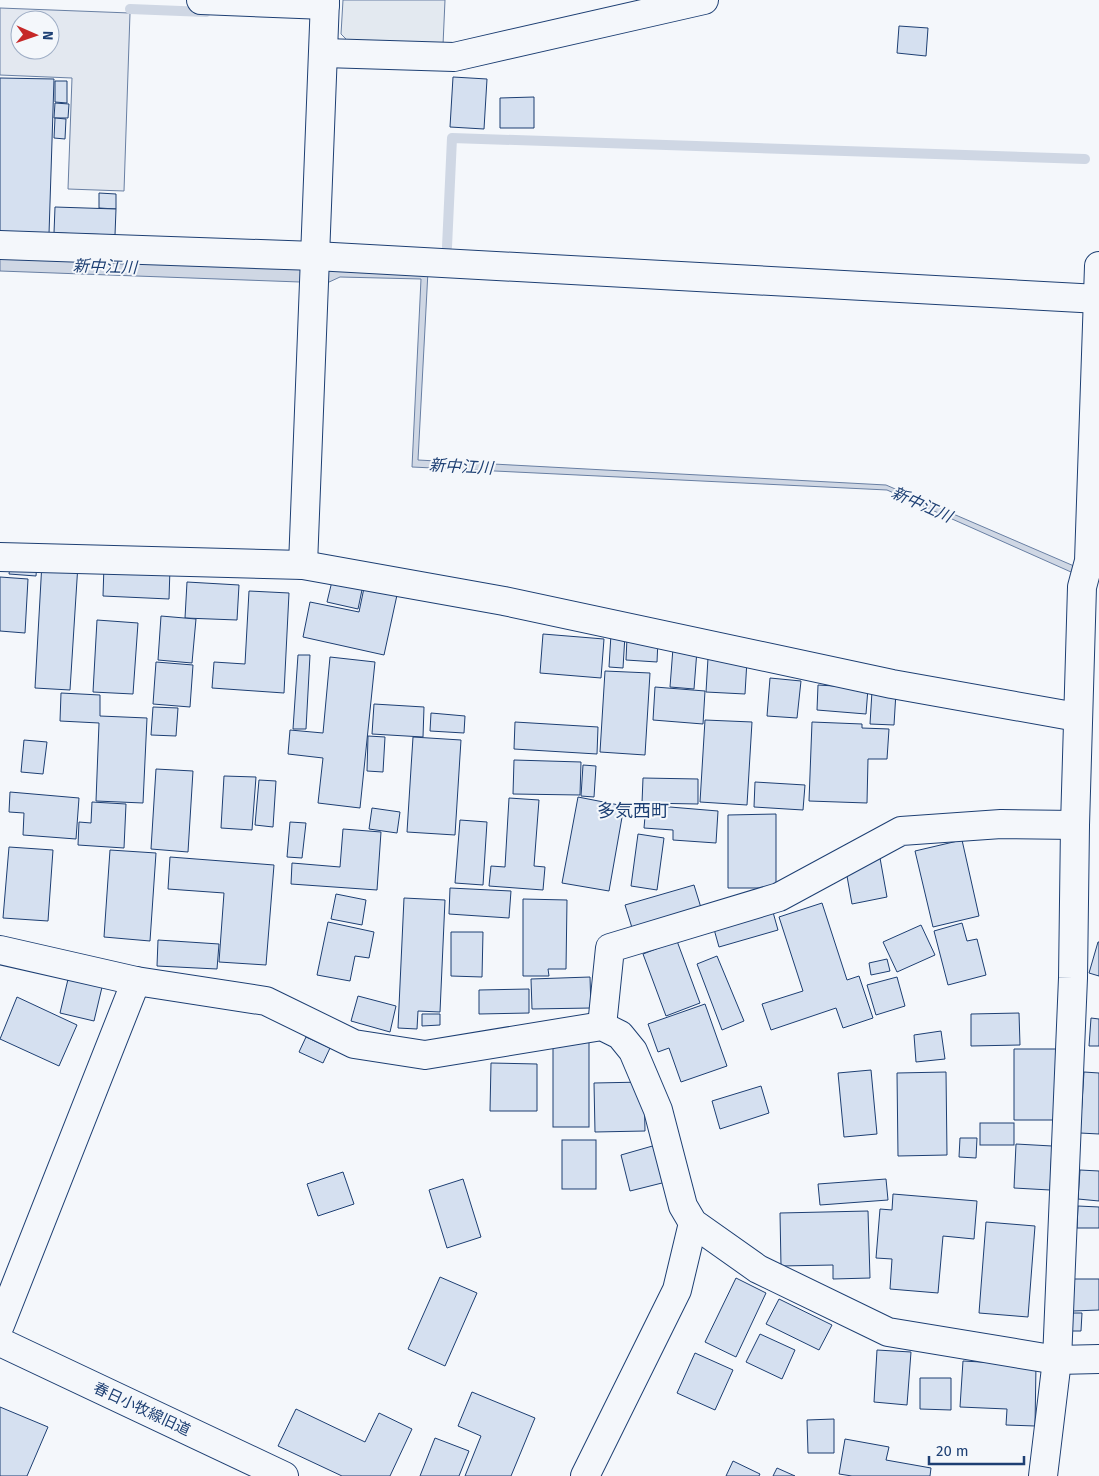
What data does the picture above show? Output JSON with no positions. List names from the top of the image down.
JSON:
{
  "streets": {
    "street": ["春日小牧線旧道"]
  },
  "districts": ["多気西町"],
  "water": ["新中江川"],
  "scale_bar": "20 m",
  "north": "right"
}
